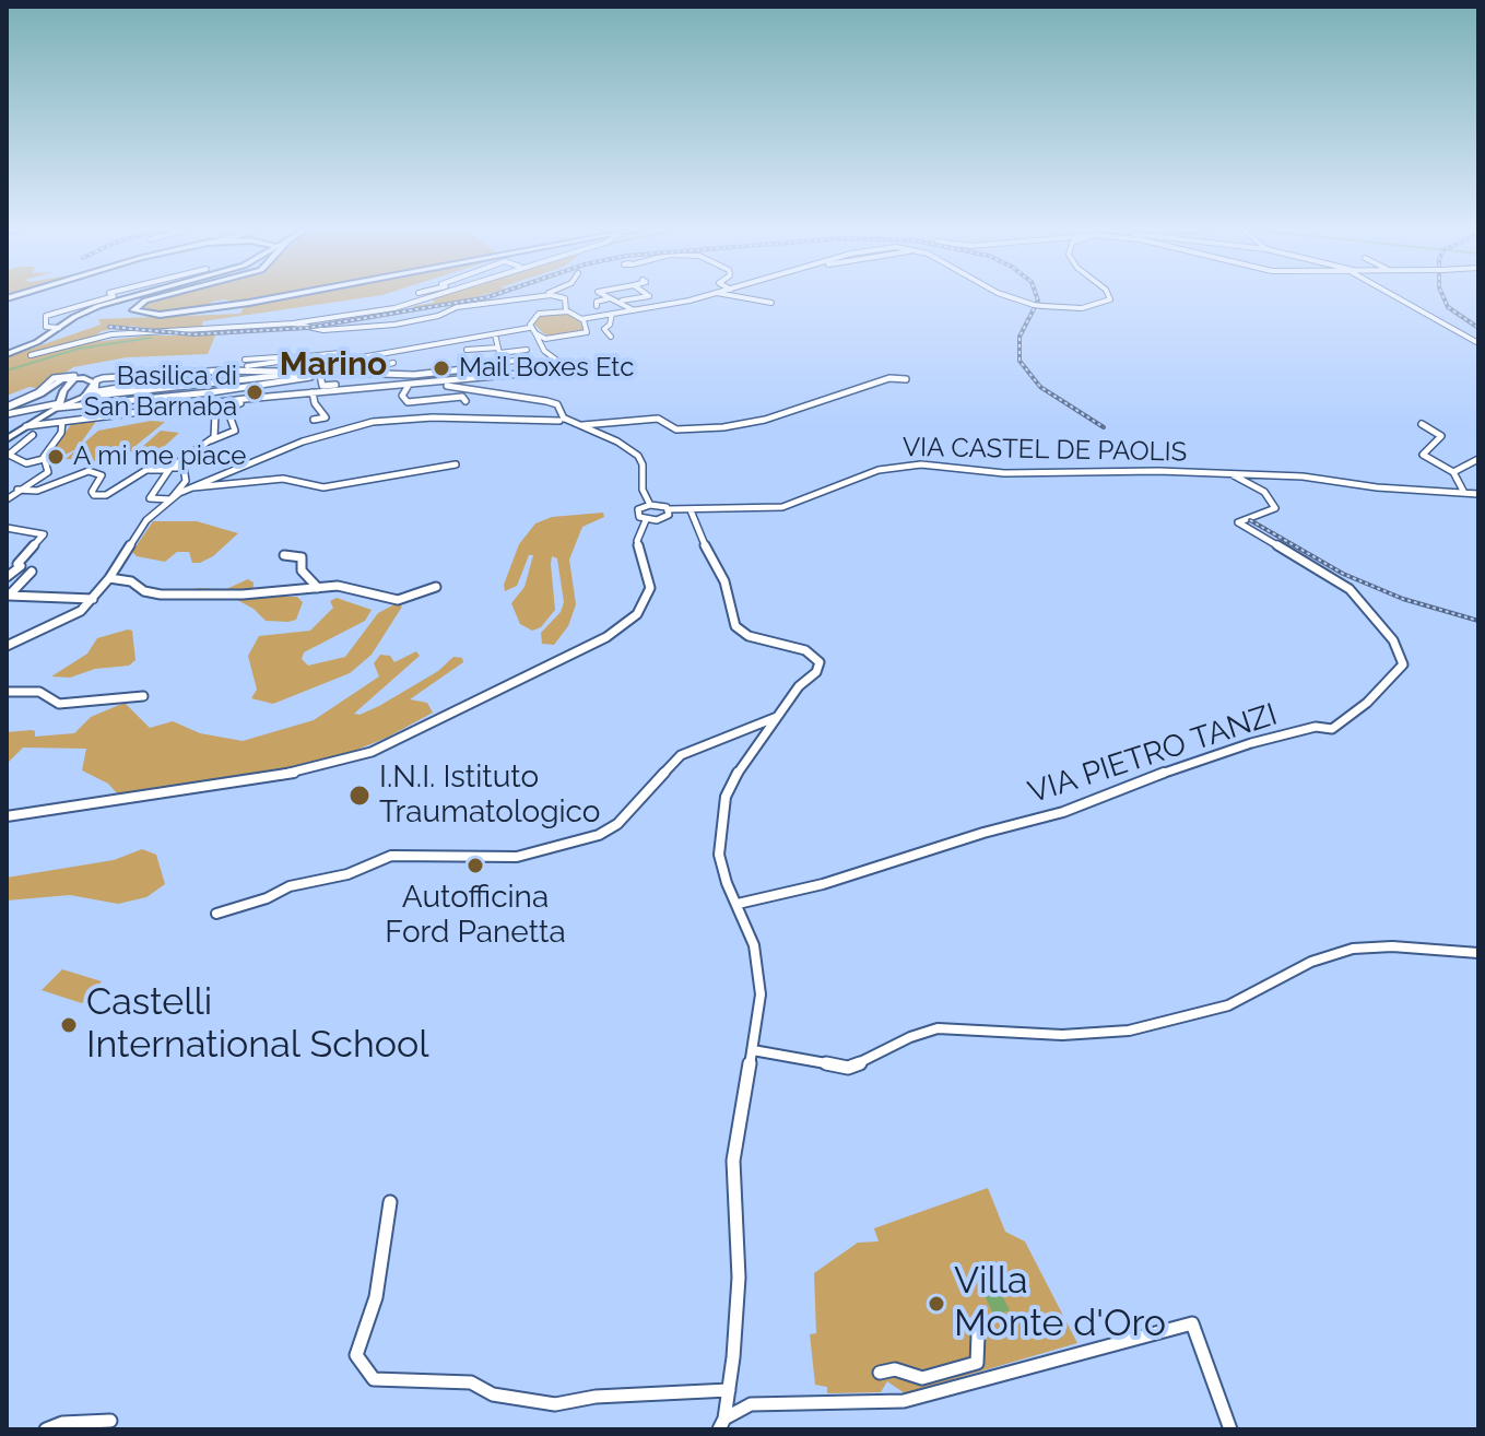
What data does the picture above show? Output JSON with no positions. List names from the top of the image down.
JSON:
{
  "streets": {
    "street": ["VIA CASTEL DE PAOLIS", "VIA PIETRO TANZI"]
  },
  "crossings": [
    ["VIA CASTEL DE PAOLIS", "VIA PIETRO TANZI"]
  ],
  "districts": ["Marino"],
  "places": [
    "Mail Boxes Etc",
    "Basilica di San Barnaba",
    "A mi me piace",
    "I.N.I. Istituto Traumatologico",
    "Autofficina Ford Panetta",
    "Castelli International School",
    "Villa Monte d'Oro"
  ]
}
